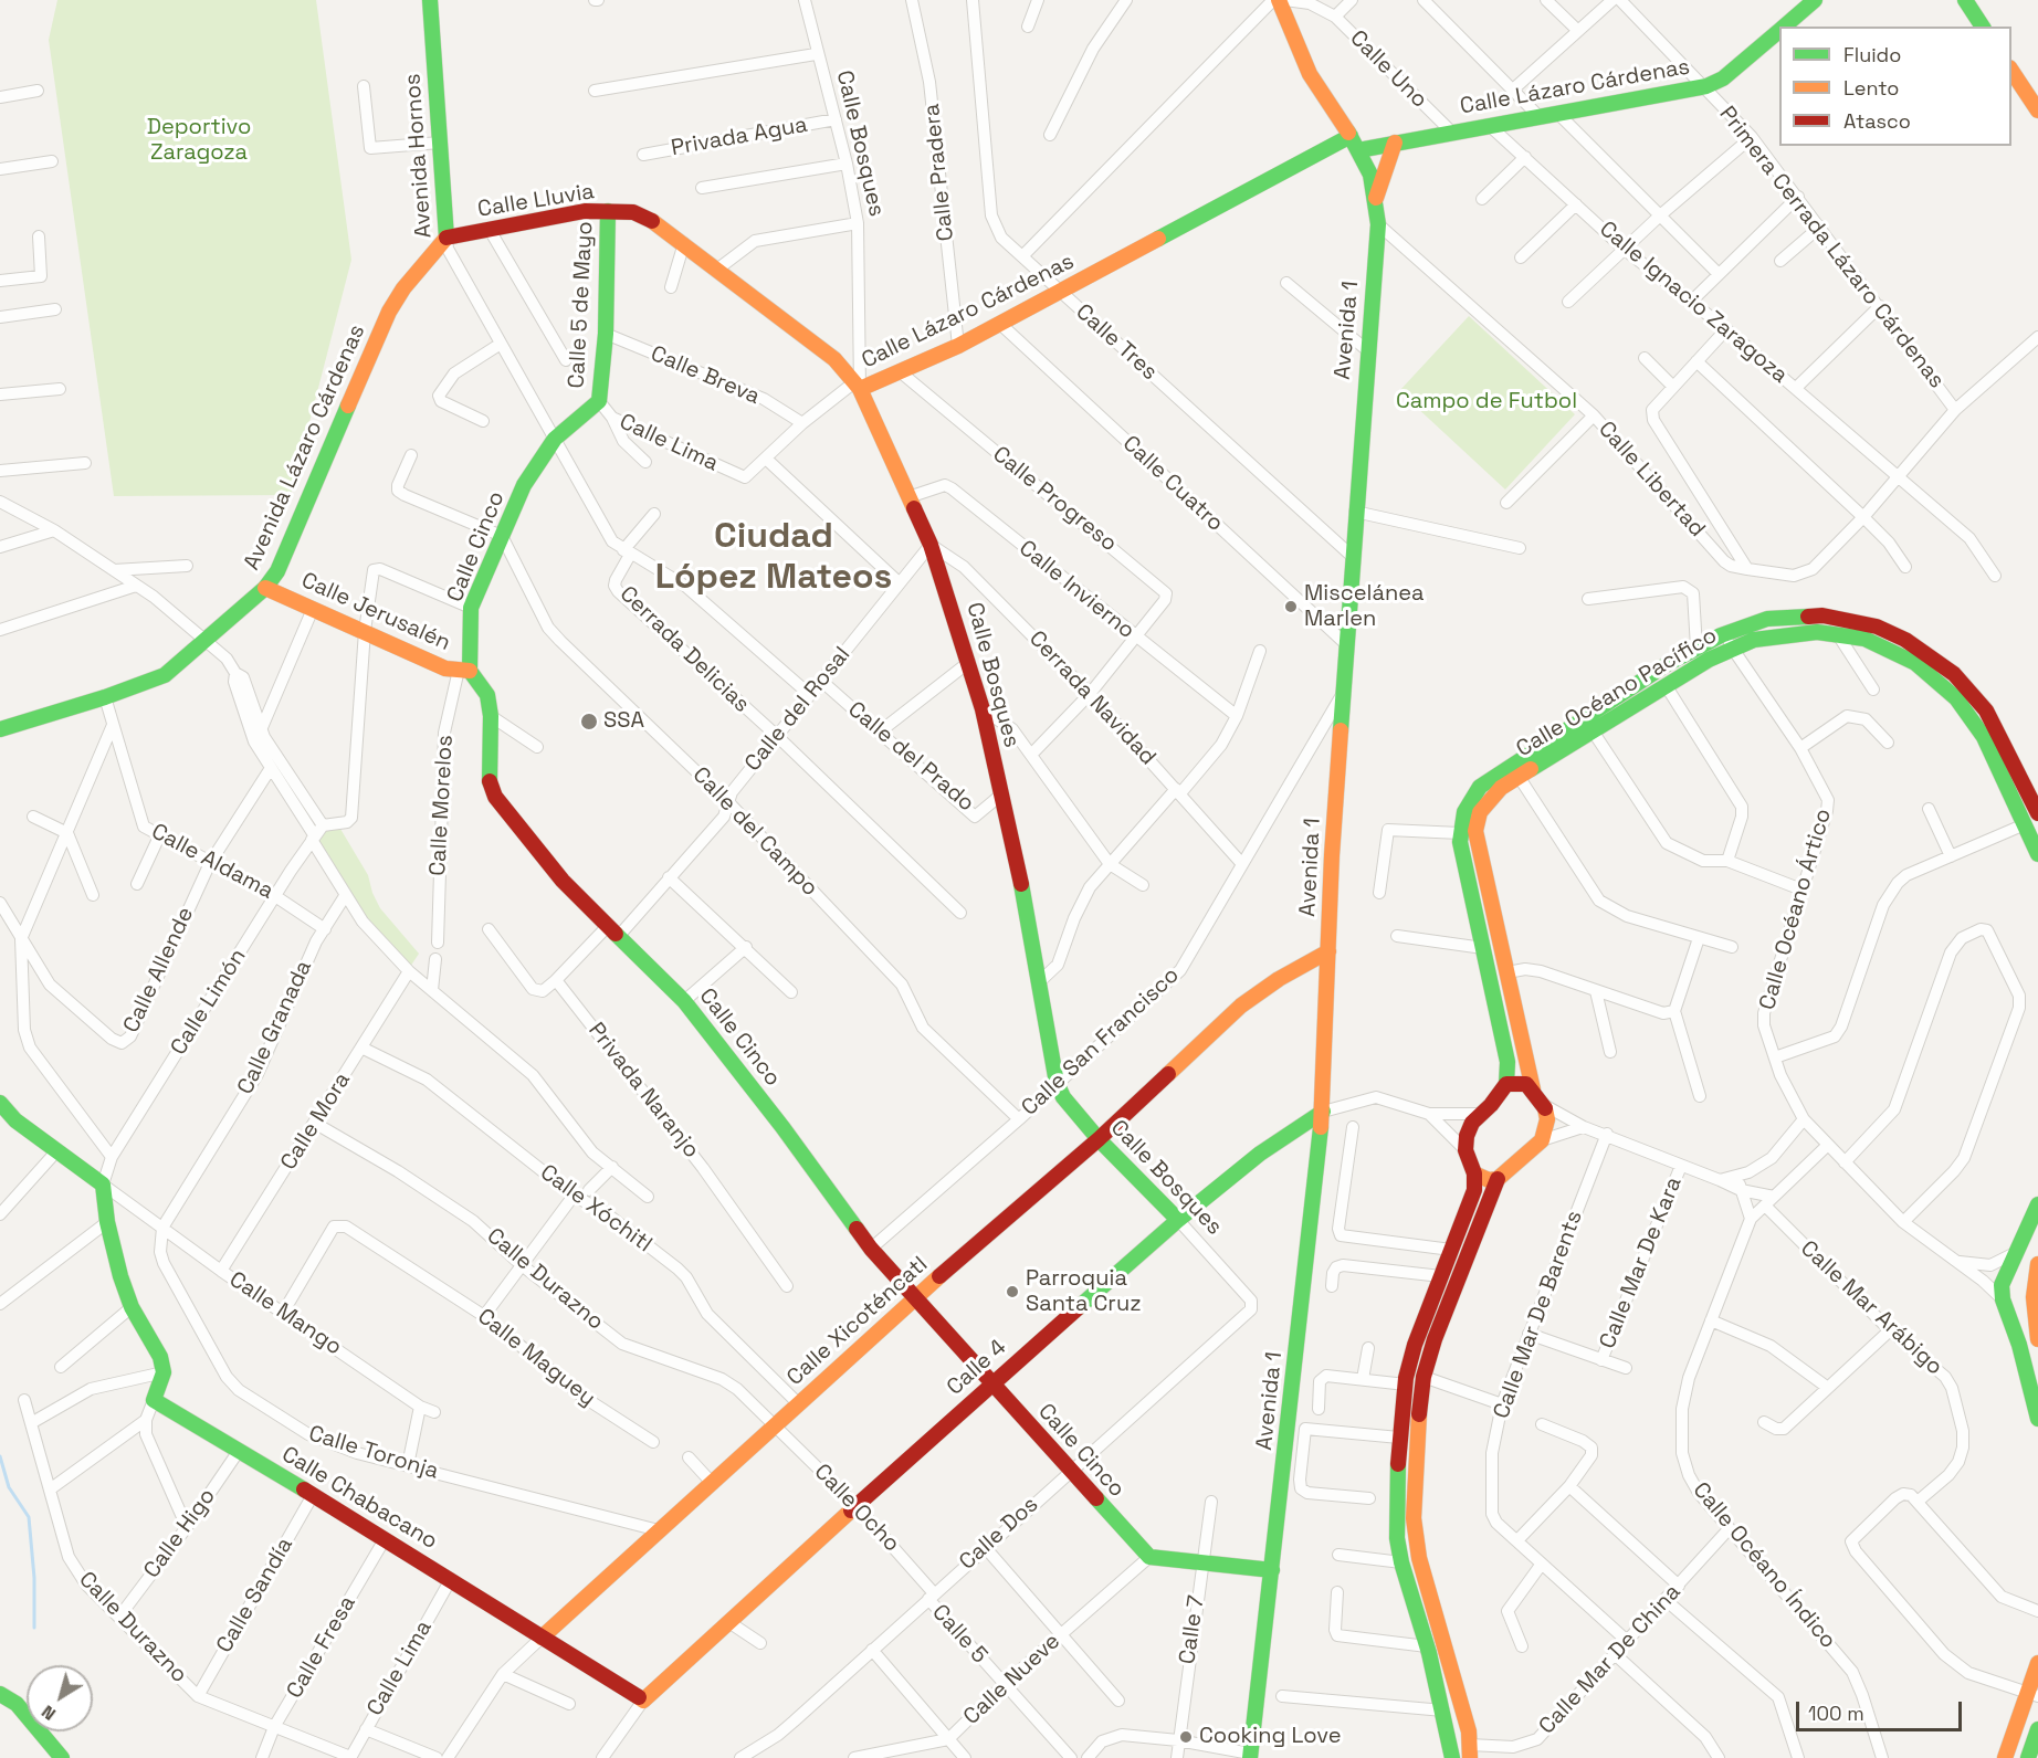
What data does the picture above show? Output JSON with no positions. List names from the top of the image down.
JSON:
{
  "streets": {
    "street": [
      "Calle Uno",
      "Calle Lázaro Cárdenas",
      "Privada Agua",
      "Calle Bosques",
      "Avenida Hornos",
      "Calle Pradera",
      "Calle Lluvia",
      "Primera Cerrada Lázaro Cárdenas",
      "Calle Ignacio Zaragoza",
      "Calle 5 de Mayo",
      "Avenida 1",
      "Calle Tres",
      "Calle Breva",
      "Calle Lima",
      "Avenida Lázaro Cárdenas",
      "Calle Libertad",
      "Calle Cuatro",
      "Calle Progreso",
      "Calle Cinco",
      "Calle Invierno",
      "Calle Jerusalén",
      "Cerrada Delicias",
      "Calle Océano Pacífico",
      "Cerrada Navidad",
      "Calle del Rosal",
      "Calle del Prado",
      "Calle Morelos",
      "Calle del Campo",
      "Calle Aldama",
      "Calle Océano Ártico",
      "Calle Allende",
      "Calle Limón",
      "Calle Granada",
      "Calle San Francisco",
      "Privada Naranjo",
      "Calle Mora",
      "Calle Xóchitl",
      "Calle Mar De Kara",
      "Calle Durazno",
      "Calle Mar Arábigo",
      "Calle Mango",
      "Calle Mar De Barents",
      "Calle Xicoténcatl",
      "Calle Maguey",
      "Calle 4",
      "Calle Toronja",
      "Calle Chabacano",
      "Calle Ocho",
      "Calle Higo",
      "Calle Dos",
      "Calle Océano Índico",
      "Calle Sandía",
      "Calle 7",
      "Calle 5",
      "Calle Fresa",
      "Calle Mar De China",
      "Calle Nueve"
    ]
  },
  "crossings": [
    ["Calle Uno", "Calle Lázaro Cárdenas"],
    ["Calle Lázaro Cárdenas", "Calle Bosques"],
    ["Calle Lázaro Cárdenas", "Calle Pradera"],
    ["Calle Lázaro Cárdenas", "Calle Lluvia"],
    ["Calle Lázaro Cárdenas", "Primera Cerrada Lázaro Cárdenas"],
    ["Calle Lázaro Cárdenas", "Calle Ignacio Zaragoza"],
    ["Calle Lázaro Cárdenas", "Avenida 1"],
    ["Calle Lázaro Cárdenas", "Calle Tres"],
    ["Calle Lázaro Cárdenas", "Calle Cuatro"],
    ["Calle Lázaro Cárdenas", "Calle Progreso"],
    ["Privada Agua", "Calle Bosques"],
    ["Calle Bosques", "Calle Invierno"],
    ["Calle Bosques", "Cerrada Navidad"],
    ["Calle Bosques", "Calle del Rosal"],
    ["Calle Bosques", "Calle del Prado"],
    ["Calle Bosques", "Calle San Francisco"],
    ["Calle Bosques", "Calle Xicoténcatl"],
    ["Calle Bosques", "Calle 4"],
    ["Calle Bosques", "Calle Dos"],
    ["Avenida Hornos", "Calle Lluvia"],
    ["Avenida Hornos", "Avenida Lázaro Cárdenas"],
    ["Avenida Hornos", "Calle Cinco"],
    ["Calle Lluvia", "Calle 5 de Mayo"],
    ["Calle Lluvia", "Avenida Lázaro Cárdenas"],
    ["Calle 5 de Mayo", "Calle Breva"],
    ["Calle 5 de Mayo", "Calle Lima"],
    ["Calle 5 de Mayo", "Calle Cinco"],
    ["Avenida 1", "Calle Tres"],
    ["Avenida 1", "Calle Libertad"],
    ["Avenida 1", "Calle Cuatro"],
    ["Avenida 1", "Calle San Francisco"],
    ["Avenida 1", "Calle Xicoténcatl"],
    ["Avenida 1", "Calle 4"],
    ["Calle Lima", "Calle Cinco"],
    ["Calle Lima", "Calle Durazno"],
    ["Calle Lima", "Calle Chabacano"],
    ["Avenida Lázaro Cárdenas", "Calle Jerusalén"],
    ["Avenida Lázaro Cárdenas", "Calle Aldama"],
    ["Calle Progreso", "Calle Invierno"],
    ["Calle Cinco", "Calle Jerusalén"],
    ["Calle Cinco", "Calle del Rosal"],
    ["Calle Cinco", "Calle Morelos"],
    ["Calle Cinco", "Calle del Campo"],
    ["Calle Cinco", "Calle San Francisco"],
    ["Calle Cinco", "Calle Xicoténcatl"],
    ["Calle Cinco", "Calle 4"],
    ["Calle Cinco", "Calle Dos"],
    ["Calle Cinco", "Calle Nueve"],
    ["Calle Jerusalén", "Calle Morelos"],
    ["Cerrada Delicias", "Calle del Rosal"],
    ["Calle Océano Pacífico", "Calle Océano Ártico"],
    ["Calle Océano Pacífico", "Calle 4"],
    ["Cerrada Navidad", "Calle del Rosal"],
    ["Cerrada Navidad", "Calle San Francisco"],
    ["Calle del Rosal", "Calle del Prado"],
    ["Calle del Rosal", "Calle del Campo"],
    ["Calle del Rosal", "Privada Naranjo"],
    ["Calle del Campo", "Calle San Francisco"],
    ["Calle Aldama", "Calle Allende"],
    ["Calle Aldama", "Calle Limón"],
    ["Calle Aldama", "Calle Granada"],
    ["Calle Océano Ártico", "Calle Océano Índico"],
    ["Calle Limón", "Calle Mango"],
    ["Calle Granada", "Calle Mango"],
    ["Calle Granada", "Calle Toronja"],
    ["Calle Mora", "Calle Xóchitl"],
    ["Calle Mora", "Calle Durazno"],
    ["Calle Mora", "Calle Mango"],
    ["Calle Xóchitl", "Calle Xicoténcatl"],
    ["Calle Mar De Kara", "Calle Mar De Barents"],
    ["Calle Durazno", "Calle Xicoténcatl"],
    ["Calle Durazno", "Calle Ocho"],
    ["Calle Durazno", "Calle Higo"],
    ["Calle Durazno", "Calle Sandía"],
    ["Calle Durazno", "Calle Fresa"],
    ["Calle Mar Arábigo", "Calle Océano Índico"],
    ["Calle Mango", "Calle Maguey"],
    ["Calle Mango", "Calle Toronja"],
    ["Calle Mar De Barents", "Calle Mar De China"],
    ["Calle Xicoténcatl", "Calle Toronja"],
    ["Calle Xicoténcatl", "Calle Chabacano"],
    ["Calle Xicoténcatl", "Calle Ocho"],
    ["Calle 4", "Calle Chabacano"],
    ["Calle 4", "Calle Ocho"],
    ["Calle Chabacano", "Calle Higo"],
    ["Calle Chabacano", "Calle Sandía"],
    ["Calle Chabacano", "Calle Fresa"],
    ["Calle Ocho", "Calle Dos"],
    ["Calle Ocho", "Calle 5"],
    ["Calle Dos", "Calle 5"],
    ["Calle Océano Índico", "Calle Mar De China"],
    ["Calle 5", "Calle Nueve"]
  ],
  "districts": ["Ciudad López Mateos"],
  "parks": ["Deportivo Zaragoza", "Campo de Futbol"],
  "places": [
    "Miscelánea Marlen",
    "SSA",
    "Parroquia Santa Cruz",
    "Cooking Love"
  ],
  "legend": ["Fluido", "Lento", "Atasco"],
  "scale_bar": "100 m",
  "north": "bottom left"
}
